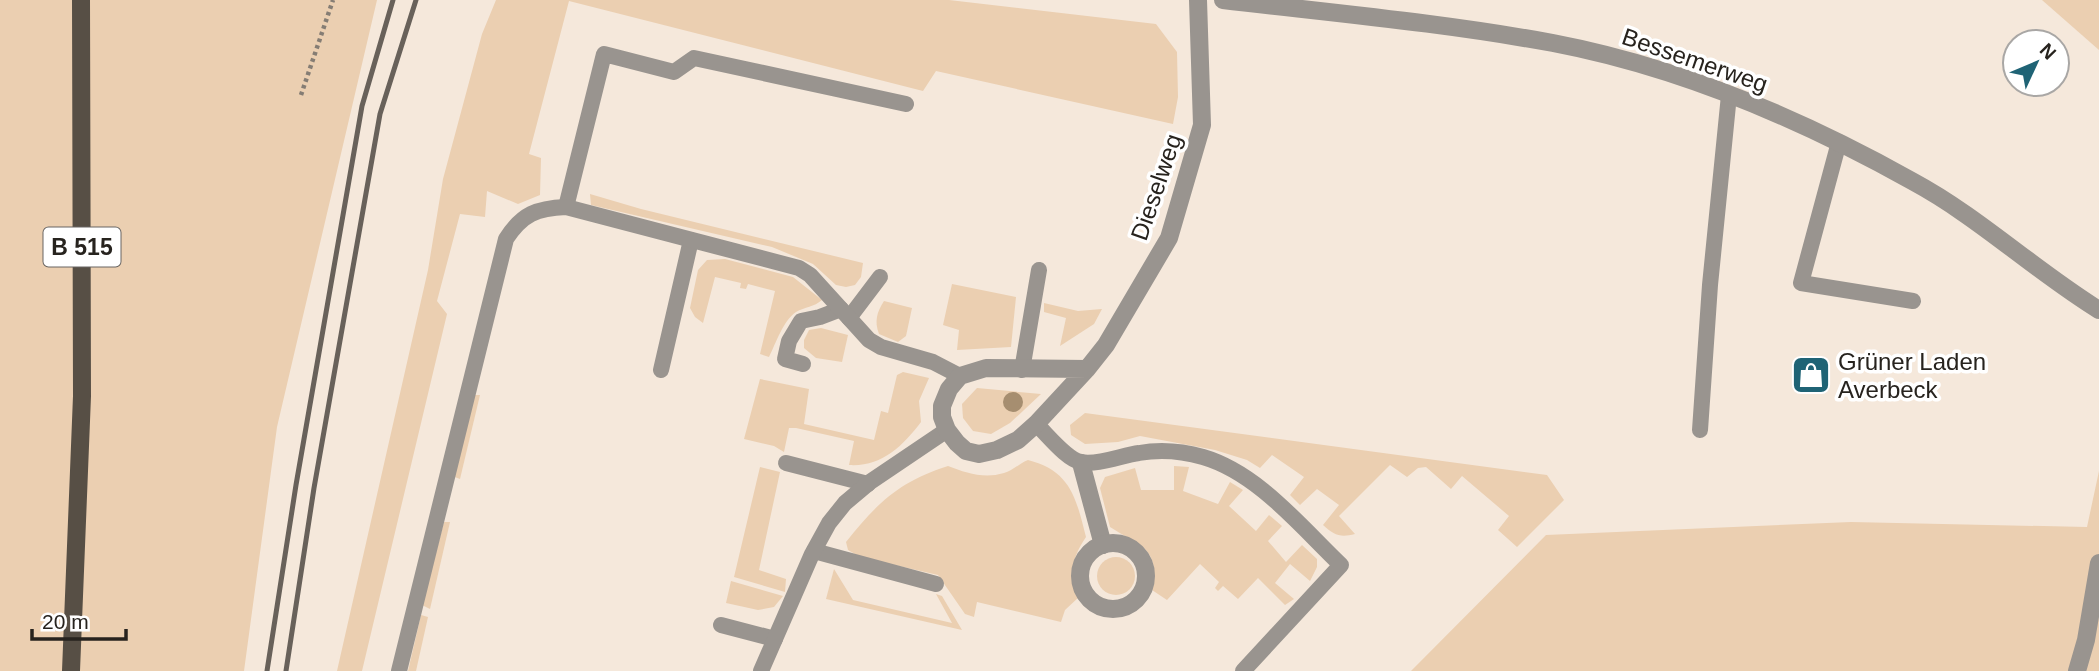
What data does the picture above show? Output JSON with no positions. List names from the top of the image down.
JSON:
{
  "streets": {
    "main road": ["B 515"],
    "street": ["Bessemerweg", "Dieselweg"]
  },
  "places": {
    "shop": ["Grüner Laden Averbeck"]
  },
  "scale_bar": "20 m",
  "north": "top right"
}
